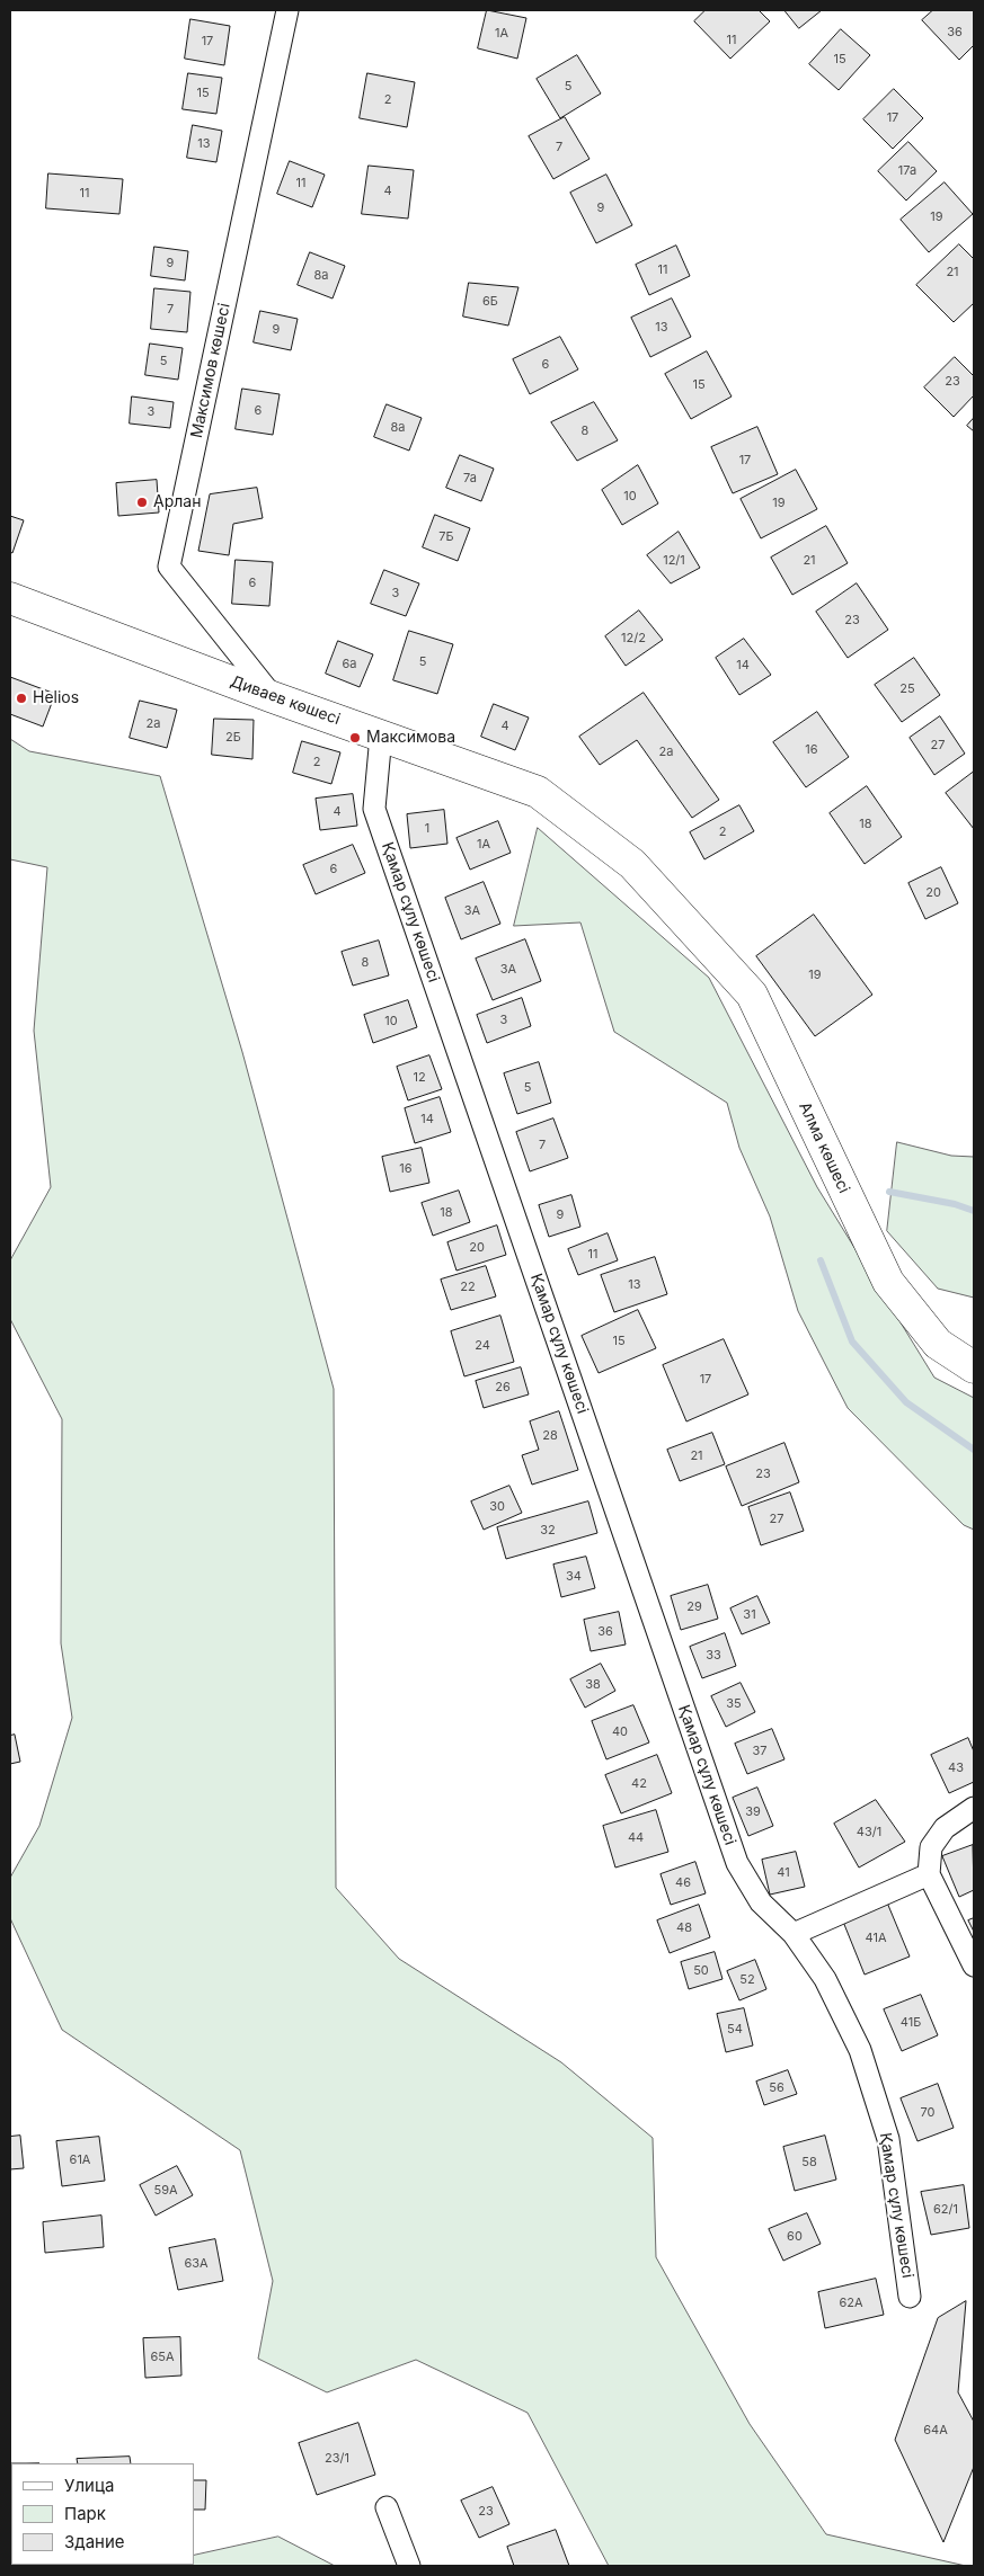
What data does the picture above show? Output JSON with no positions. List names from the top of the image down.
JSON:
{
  "streets": {
    "street": [
      "Максимов көшесі",
      "Диваев көшесі",
      "Қамар сұлу көшесі",
      "Алма көшесі"
    ]
  },
  "crossings": [
    ["Максимов көшесі", "Диваев көшесі"],
    ["Диваев көшесі", "Қамар сұлу көшесі"],
    ["Диваев көшесі", "Алма көшесі"]
  ],
  "places": ["Арлан", "Helios", "Максимова"],
  "house_numbers": [
    "36",
    "1А",
    "11",
    "17",
    "15",
    "5",
    "15",
    "2",
    "17",
    "13",
    "7",
    "17а",
    "11",
    "4",
    "11",
    "9",
    "19",
    "9",
    "11",
    "21",
    "8а",
    "6Б",
    "7",
    "13",
    "9",
    "5",
    "6",
    "23",
    "15",
    "6",
    "3",
    "8а",
    "8",
    "17",
    "7а",
    "10",
    "19",
    "7Б",
    "12/1",
    "21",
    "6",
    "3",
    "23",
    "12/2",
    "5",
    "6а",
    "14",
    "25",
    "2а",
    "4",
    "2Б",
    "27",
    "16",
    "2а",
    "2",
    "4",
    "18",
    "1",
    "2",
    "1А",
    "6",
    "20",
    "3А",
    "8",
    "3А",
    "19",
    "3",
    "10",
    "12",
    "5",
    "14",
    "7",
    "16",
    "18",
    "9",
    "20",
    "11",
    "13",
    "22",
    "15",
    "24",
    "17",
    "26",
    "28",
    "21",
    "23",
    "30",
    "27",
    "32",
    "34",
    "29",
    "31",
    "36",
    "33",
    "38",
    "35",
    "40",
    "37",
    "43",
    "42",
    "39",
    "43/1",
    "44",
    "41",
    "46",
    "48",
    "41А",
    "50",
    "52",
    "41Б",
    "54",
    "56",
    "70",
    "61А",
    "58",
    "59А",
    "62/1",
    "60",
    "63А",
    "62А",
    "65А",
    "64А",
    "23/1",
    "23"
  ],
  "legend": ["Улица", "Парк", "Здание"]
}
